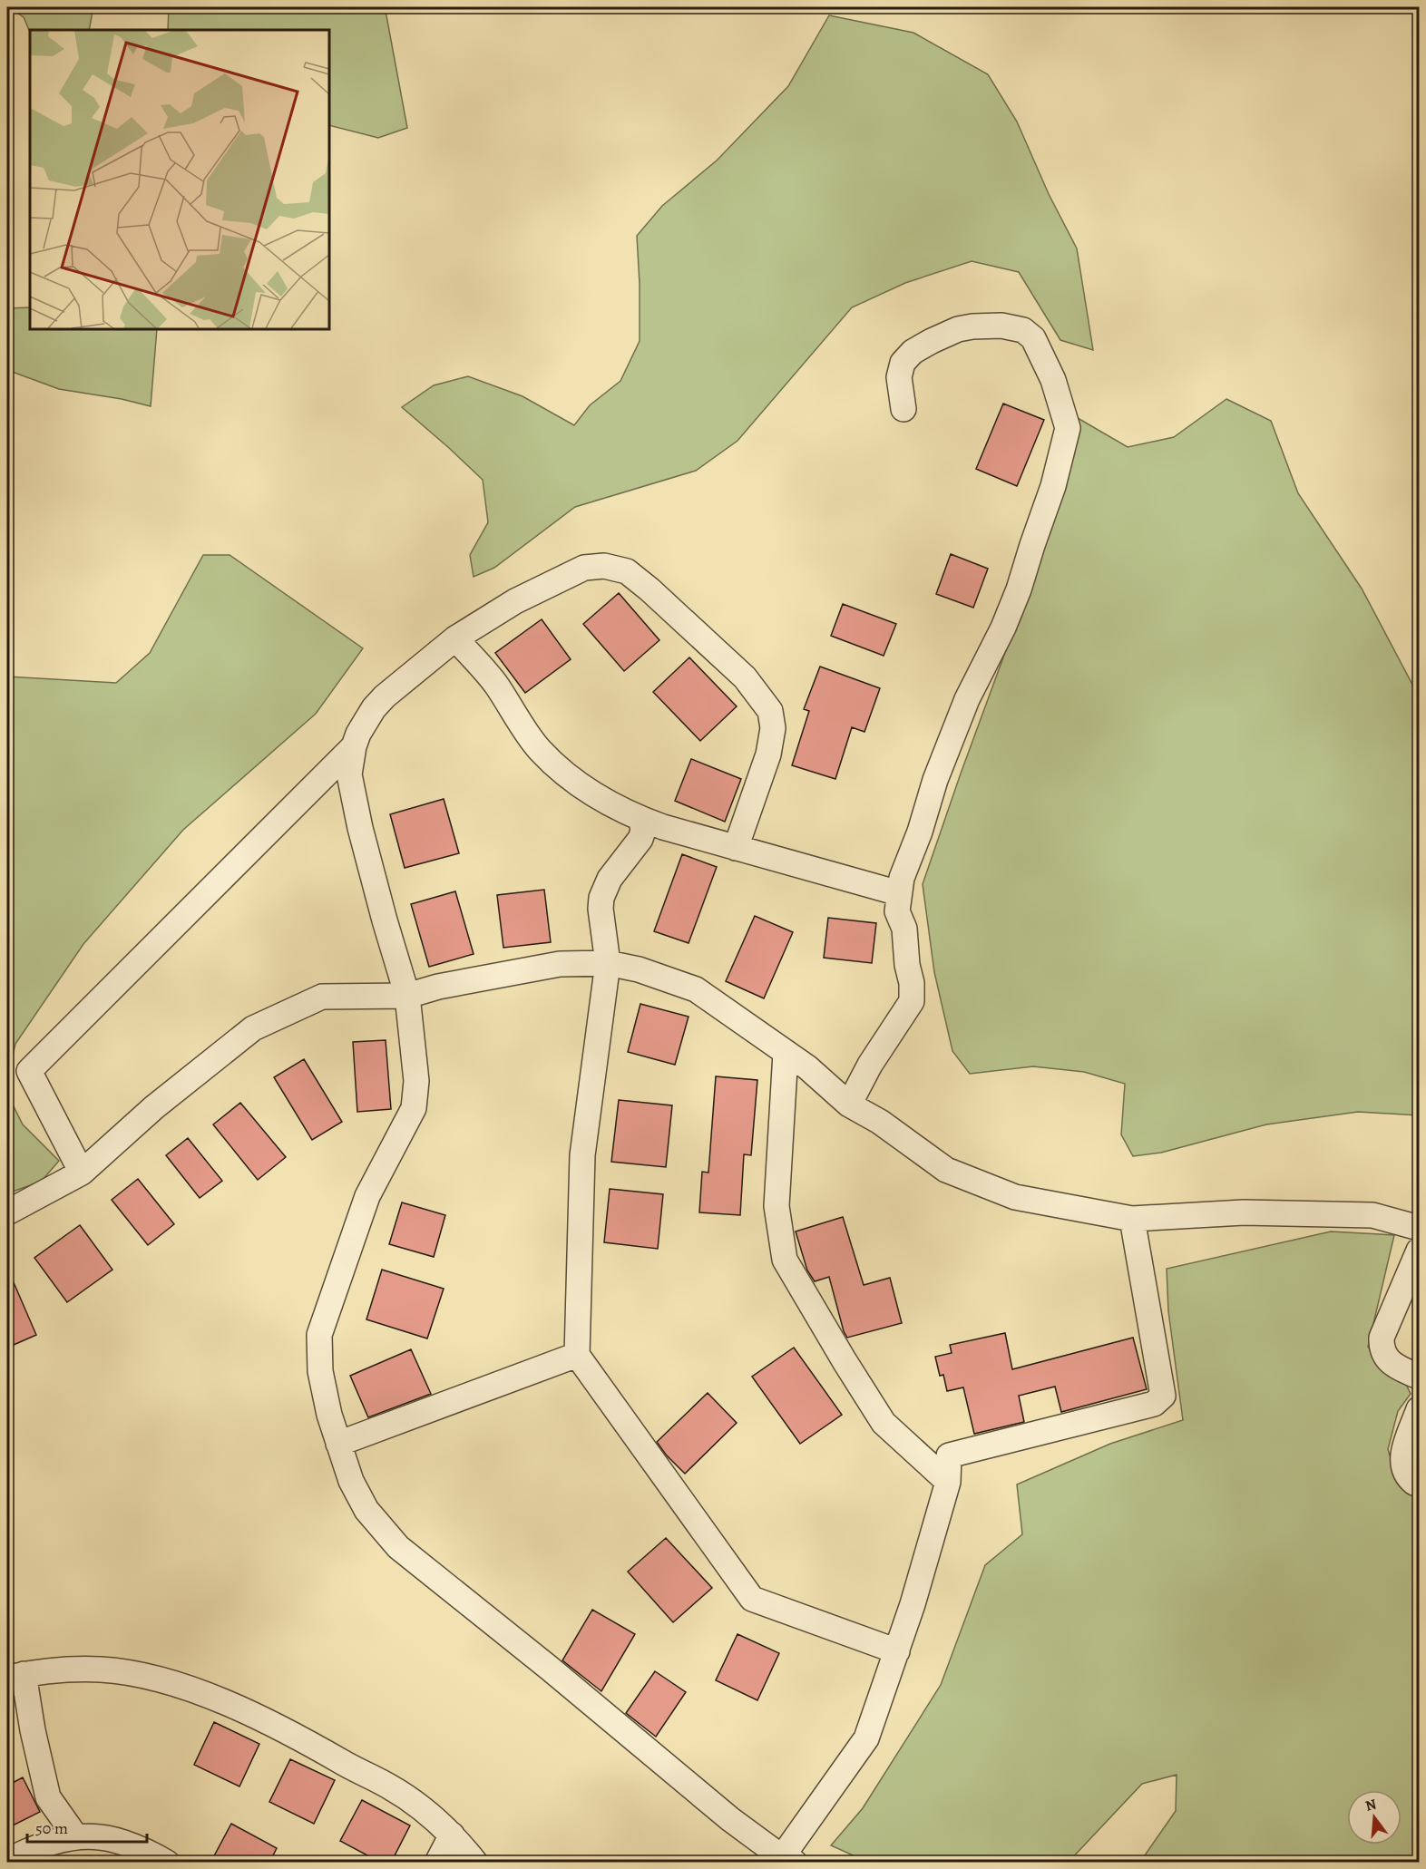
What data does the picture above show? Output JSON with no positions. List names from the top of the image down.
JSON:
{
  "scale_bar": "50 m",
  "north": "top"
}
